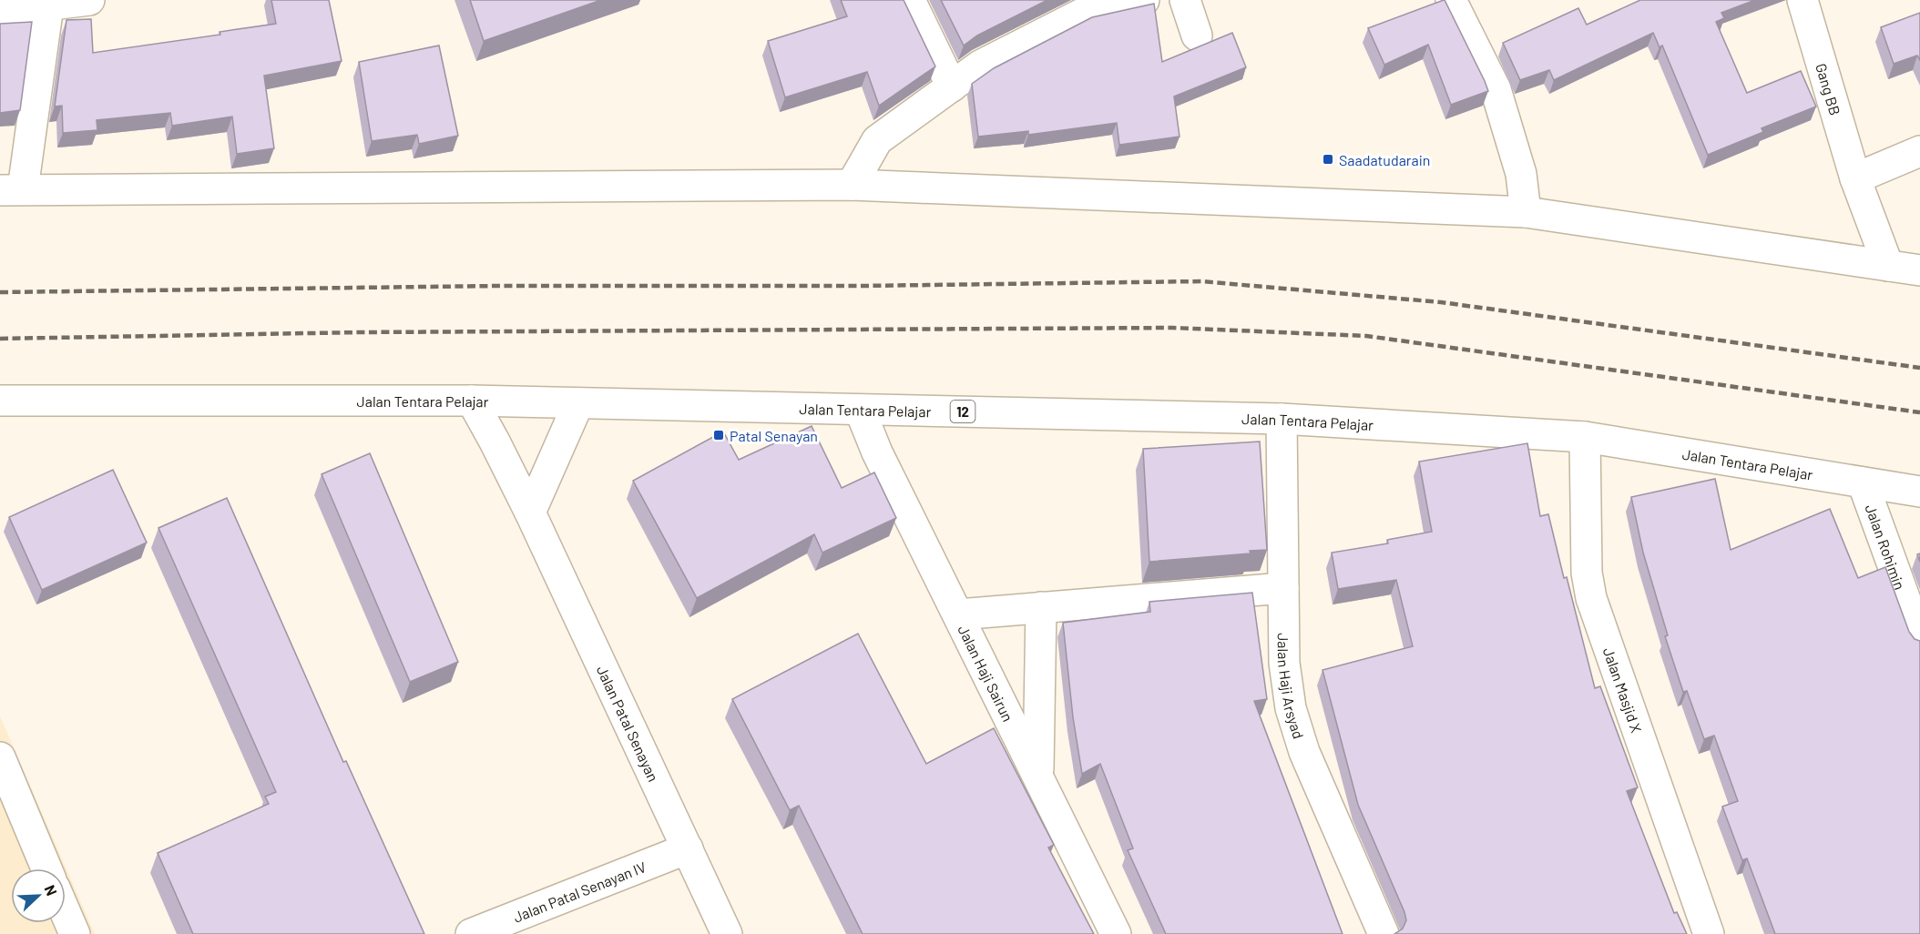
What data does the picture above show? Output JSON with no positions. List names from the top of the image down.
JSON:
{
  "streets": {
    "main road": [
      "Gang BB",
      "Jalan Tentara Pelajar",
      "12",
      "Jalan Rohimin",
      "Jalan Haji Sairun",
      "Jalan Haji Arsyad",
      "Jalan Masjid X",
      "Jalan Patal Senayan",
      "Jalan Patal Senayan IV"
    ]
  },
  "crossings": [
    ["Jalan Tentara Pelajar", "Jalan Rohimin"],
    ["Jalan Tentara Pelajar", "Jalan Haji Sairun"],
    ["Jalan Tentara Pelajar", "Jalan Haji Arsyad"],
    ["Jalan Tentara Pelajar", "Jalan Masjid X"],
    ["Jalan Tentara Pelajar", "Jalan Patal Senayan"],
    ["Jalan Patal Senayan", "Jalan Patal Senayan IV"]
  ],
  "places": {
    "transit": ["Saadatudarain", "Patal Senayan"]
  },
  "north": "top right"
}
